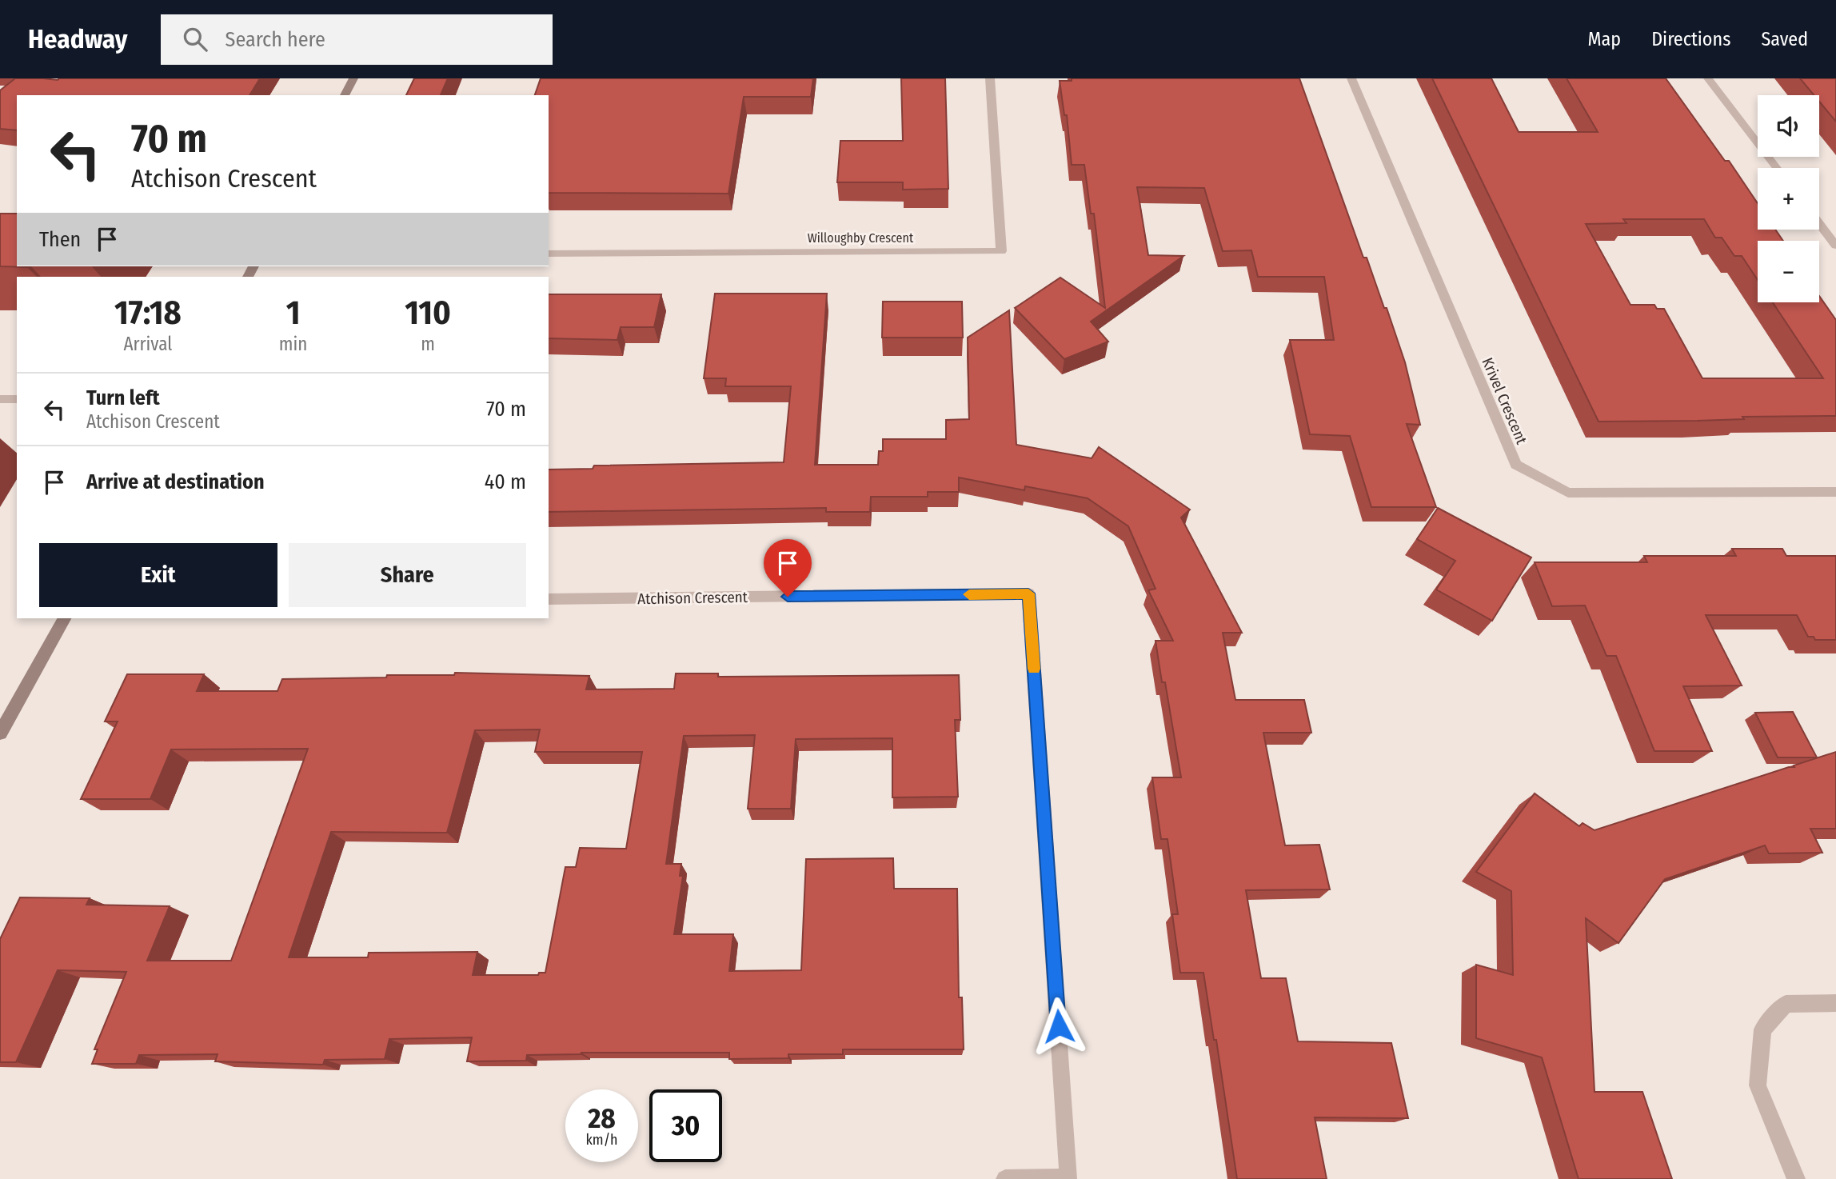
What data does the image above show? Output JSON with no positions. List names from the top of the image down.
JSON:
{
  "streets": {
    "street": ["Willoughby Crescent", "Krivel Crescent", "Atchison Crescent"]
  },
  "page": {
    "header": "Headway",
    "search": "Search here",
    "nav": ["Map", "Directions", "Saved"],
    "map_buttons": ["+", "−"],
    "turn": ["70 m", "Atchison Crescent"],
    "then": "Then",
    "eta": [
      "17:18",
      "Arrival",
      "1",
      "min",
      "110",
      "m"
    ],
    "list": [
      {
        "name": "Turn left",
        "note": "Atchison Crescent",
        "value": "70 m"
      },
      {
        "name": "Arrive at destination",
        "value": "40 m"
      }
    ],
    "buttons": ["Exit", "Share"],
    "speed": "28 km/h",
    "limit": "30"
  }
}
